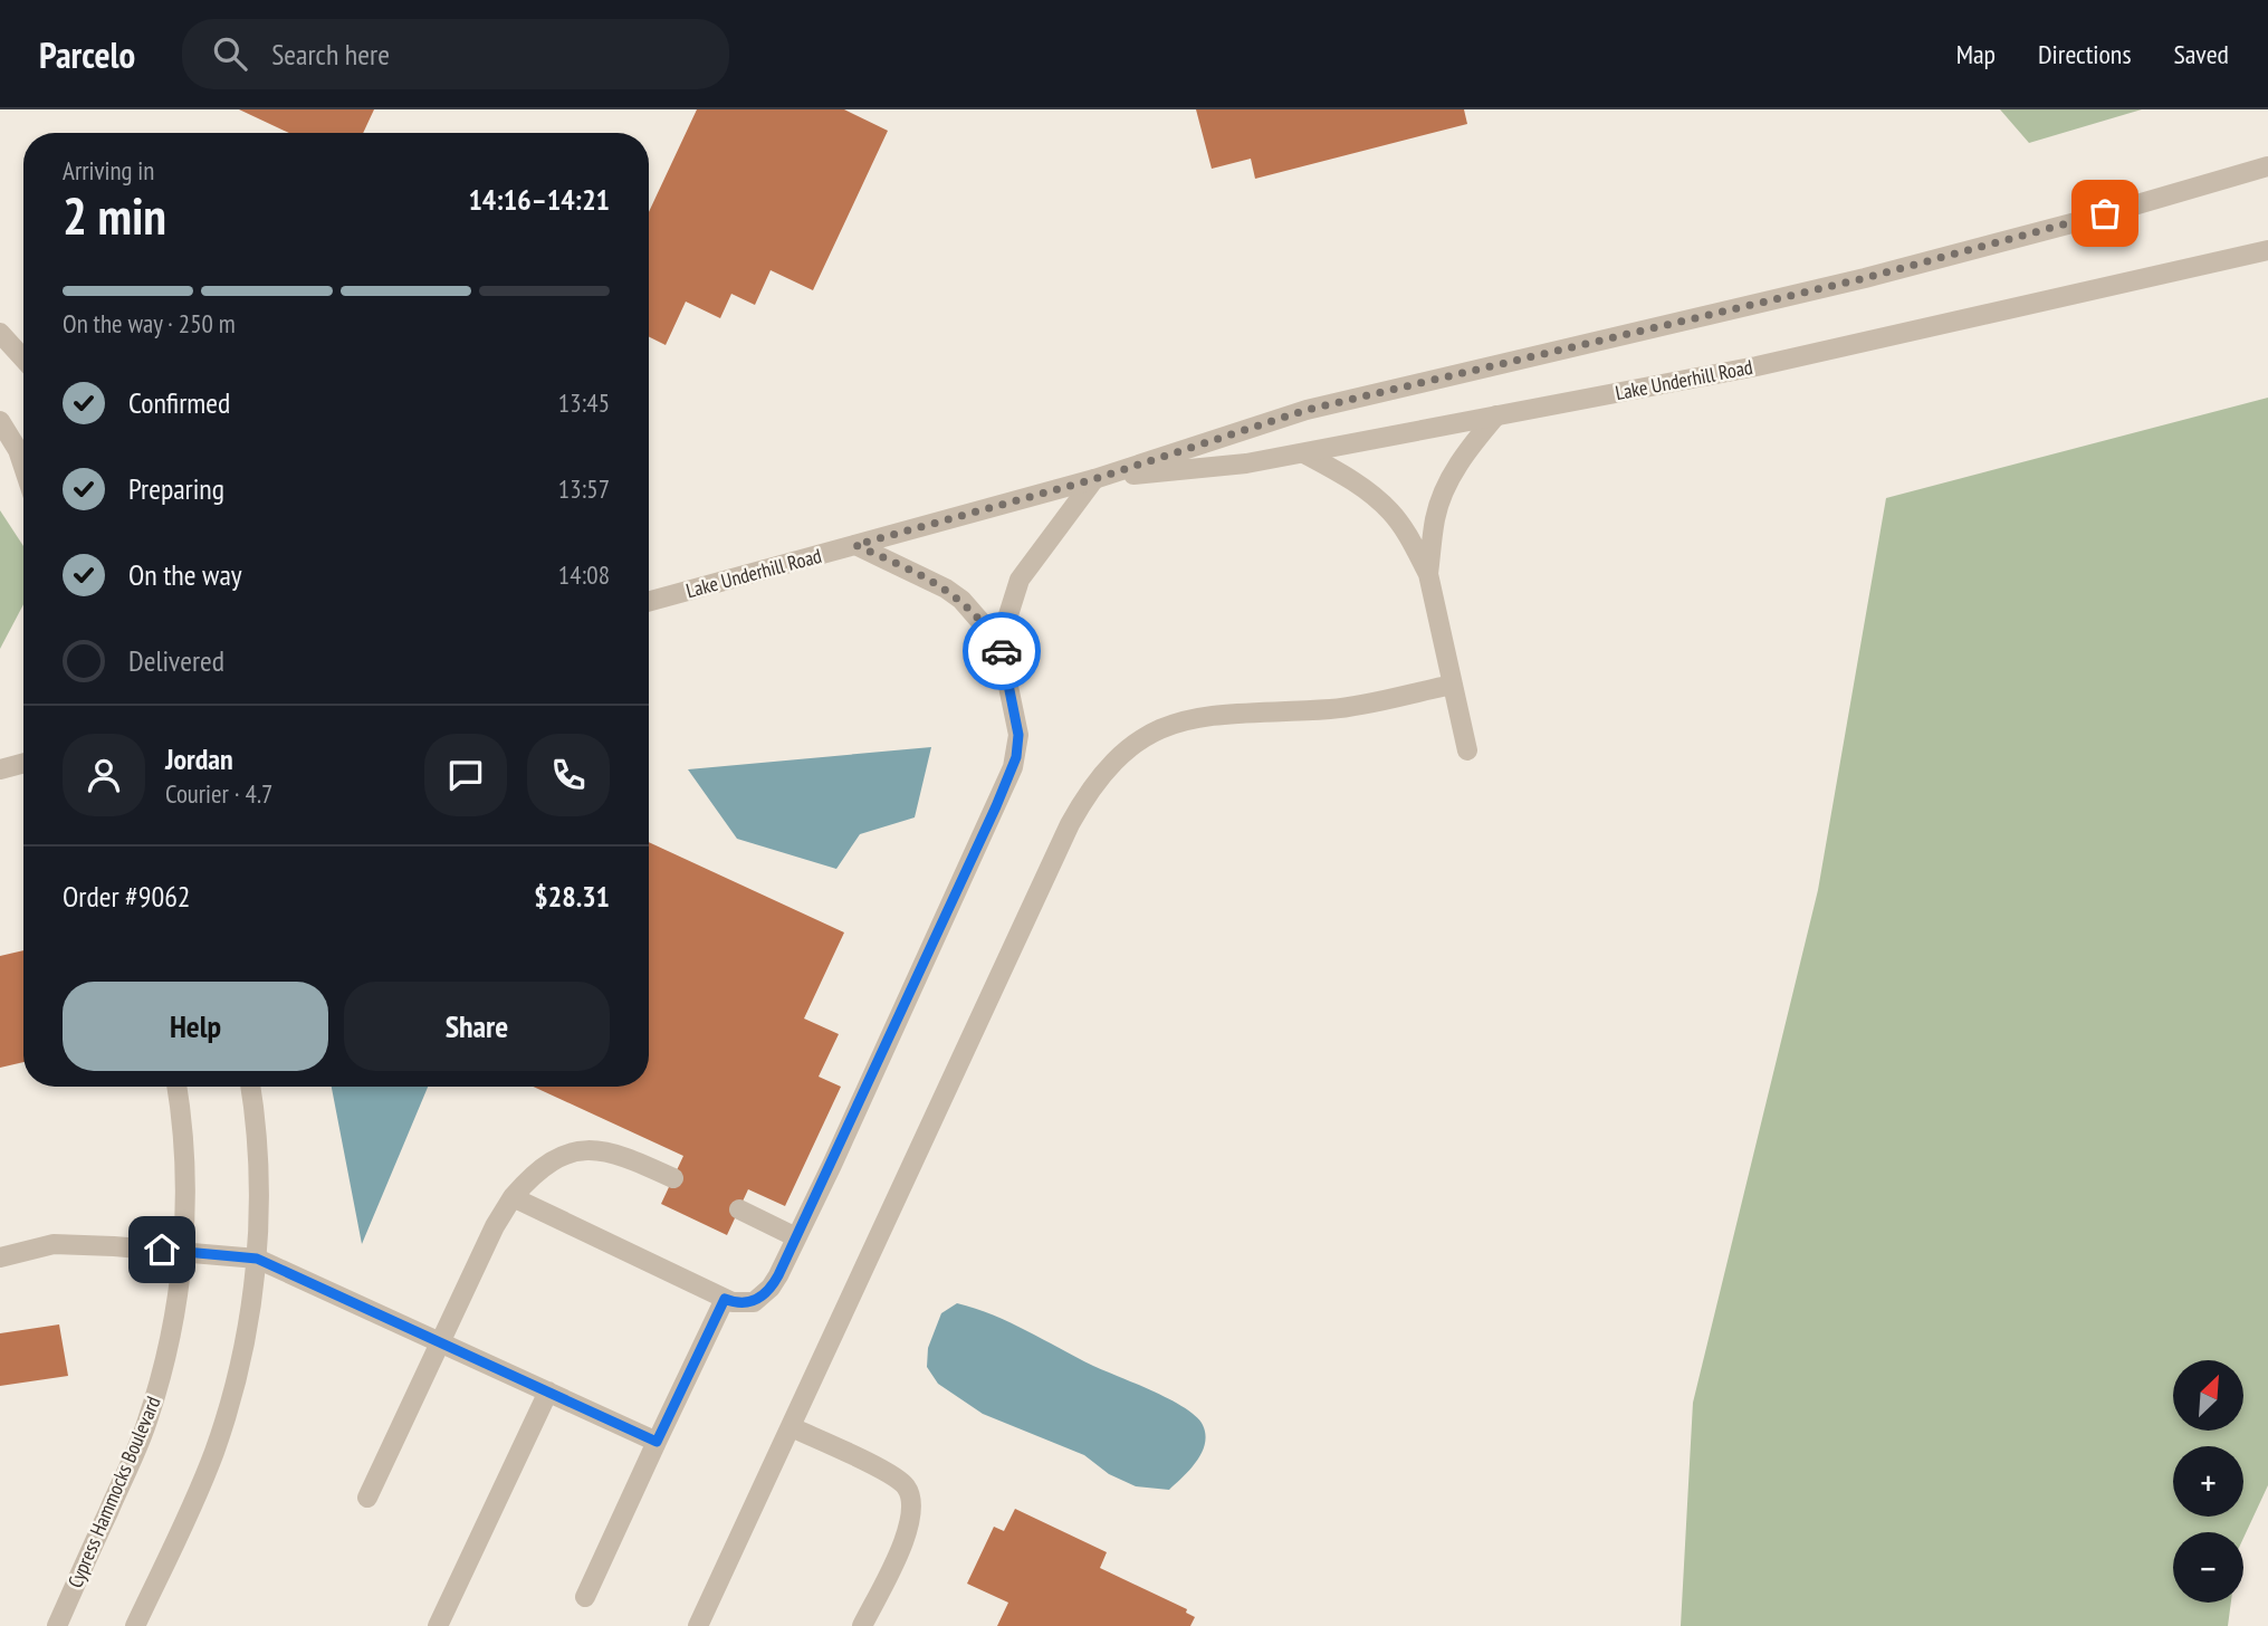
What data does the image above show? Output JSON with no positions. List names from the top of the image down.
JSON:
{
  "streets": {
    "street": ["Lake Underhill Road", "Cypress Hammocks Boulevard"]
  },
  "north": "top right",
  "page": {
    "header": "Parcelo",
    "search": "Search here",
    "nav": ["Map", "Directions", "Saved"],
    "heading": ["2 min", "Arriving in", "14:16–14:21"],
    "panel": [
      "Jordan",
      "Courier · 4.7",
      "Order #9062",
      "$28.31"
    ],
    "bar": "On the way · 250 m",
    "list": [
      ["Confirmed", "13:45"],
      ["Preparing", "13:57"],
      ["On the way", "14:08"],
      "Delivered"
    ],
    "buttons": ["Help", "Share"],
    "map_buttons": ["+", "−"]
  }
}
